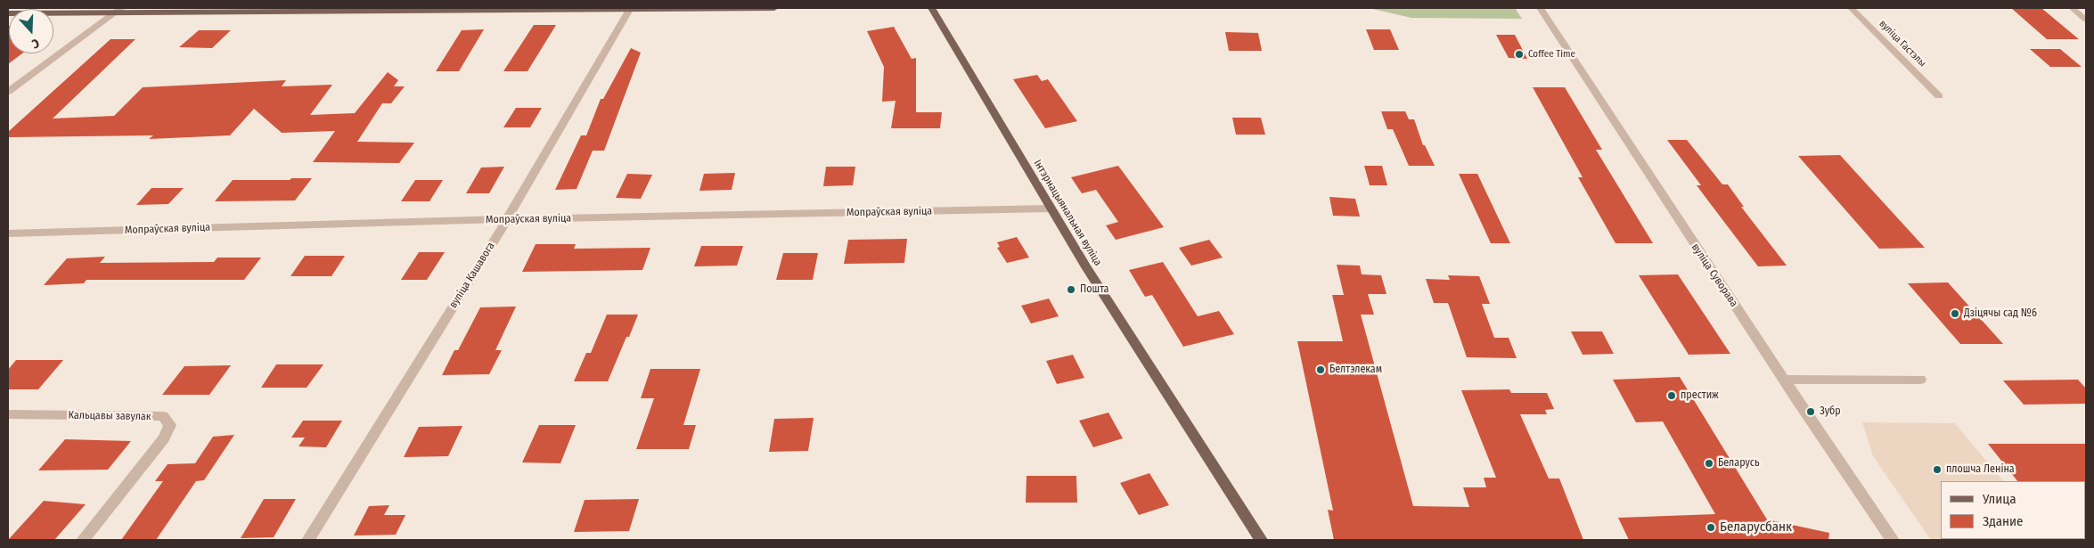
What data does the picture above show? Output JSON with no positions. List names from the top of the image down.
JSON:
{
  "streets": {
    "main road": ["Інтэрнацыянальная вуліца"],
    "street": [
      "вуліца Гастэлы",
      "Мопраўская вуліца",
      "вуліца Кашавога",
      "вуліца Суворава",
      "Кальцавы завулак"
    ]
  },
  "crossings": [
    ["Мопраўская вуліца", "Інтэрнацыянальная вуліца"],
    ["Мопраўская вуліца", "вуліца Кашавога"]
  ],
  "places": [
    "Coffee Time",
    "Пошта",
    "Дзіцячы сад №6",
    "Белтэлекам",
    "престиж",
    "Зубр",
    "Беларусь",
    "плошча Леніна",
    "Беларусбанк"
  ],
  "legend": ["Улица", "Здание"],
  "north": "bottom"
}
